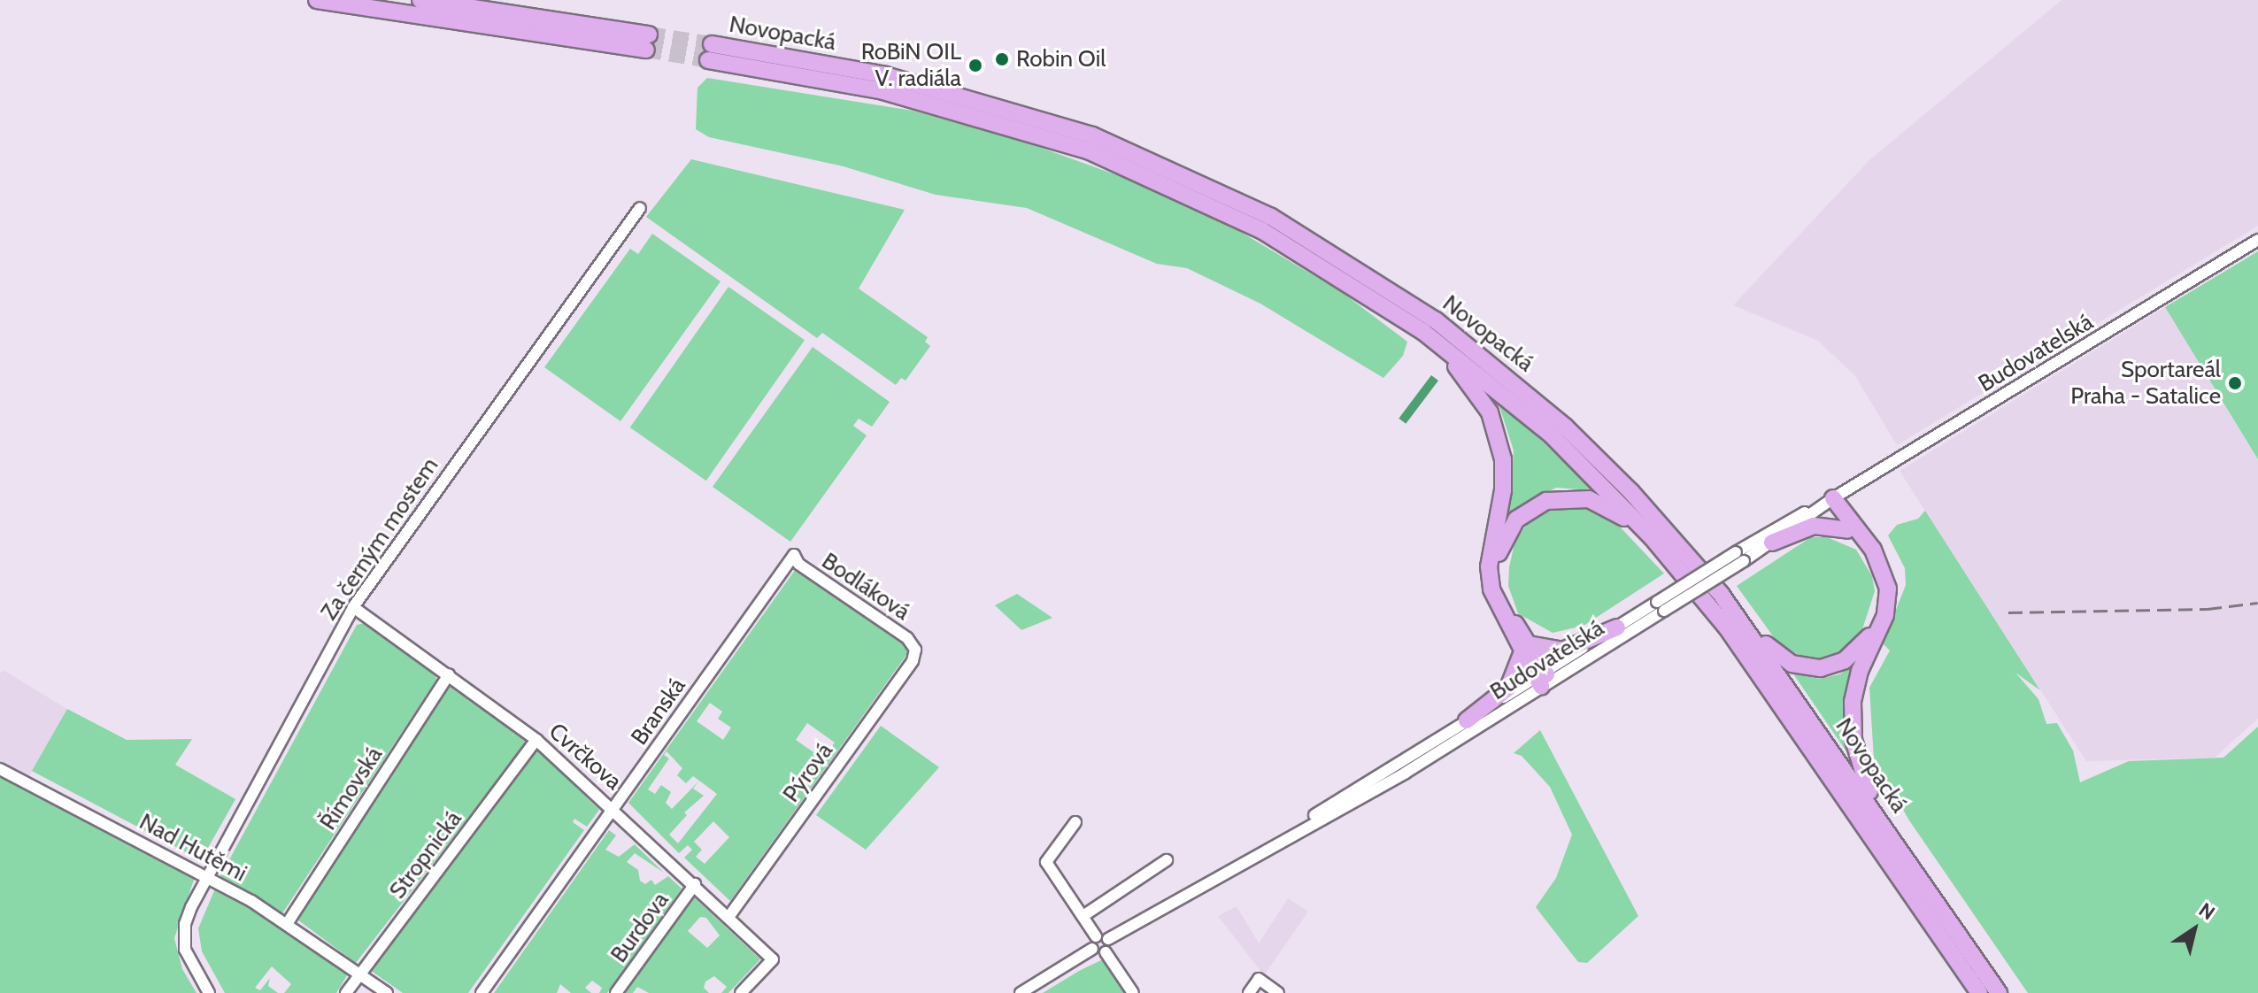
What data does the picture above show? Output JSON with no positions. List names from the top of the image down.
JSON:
{
  "streets": {
    "highway": ["Novopacká"],
    "street": [
      "Budovatelská",
      "Za černým mostem",
      "Bodláková",
      "Branská",
      "Cvrčkova",
      "Pýrová",
      "Římovská",
      "Nad Hutěmi",
      "Stropnická",
      "Burdova"
    ]
  },
  "crossings": [
    ["Za černým mostem", "Cvrčkova"],
    ["Za černým mostem", "Nad Hutěmi"],
    ["Bodláková", "Branská"],
    ["Bodláková", "Pýrová"],
    ["Branská", "Cvrčkova"],
    ["Cvrčkova", "Pýrová"],
    ["Cvrčkova", "Římovská"],
    ["Cvrčkova", "Stropnická"],
    ["Cvrčkova", "Burdova"],
    ["Římovská", "Nad Hutěmi"],
    ["Nad Hutěmi", "Stropnická"]
  ],
  "places": ["Robin Oil", "RoBiN OIL V. radiála", "Sportareál Praha - Satalice"],
  "north": "top right"
}
